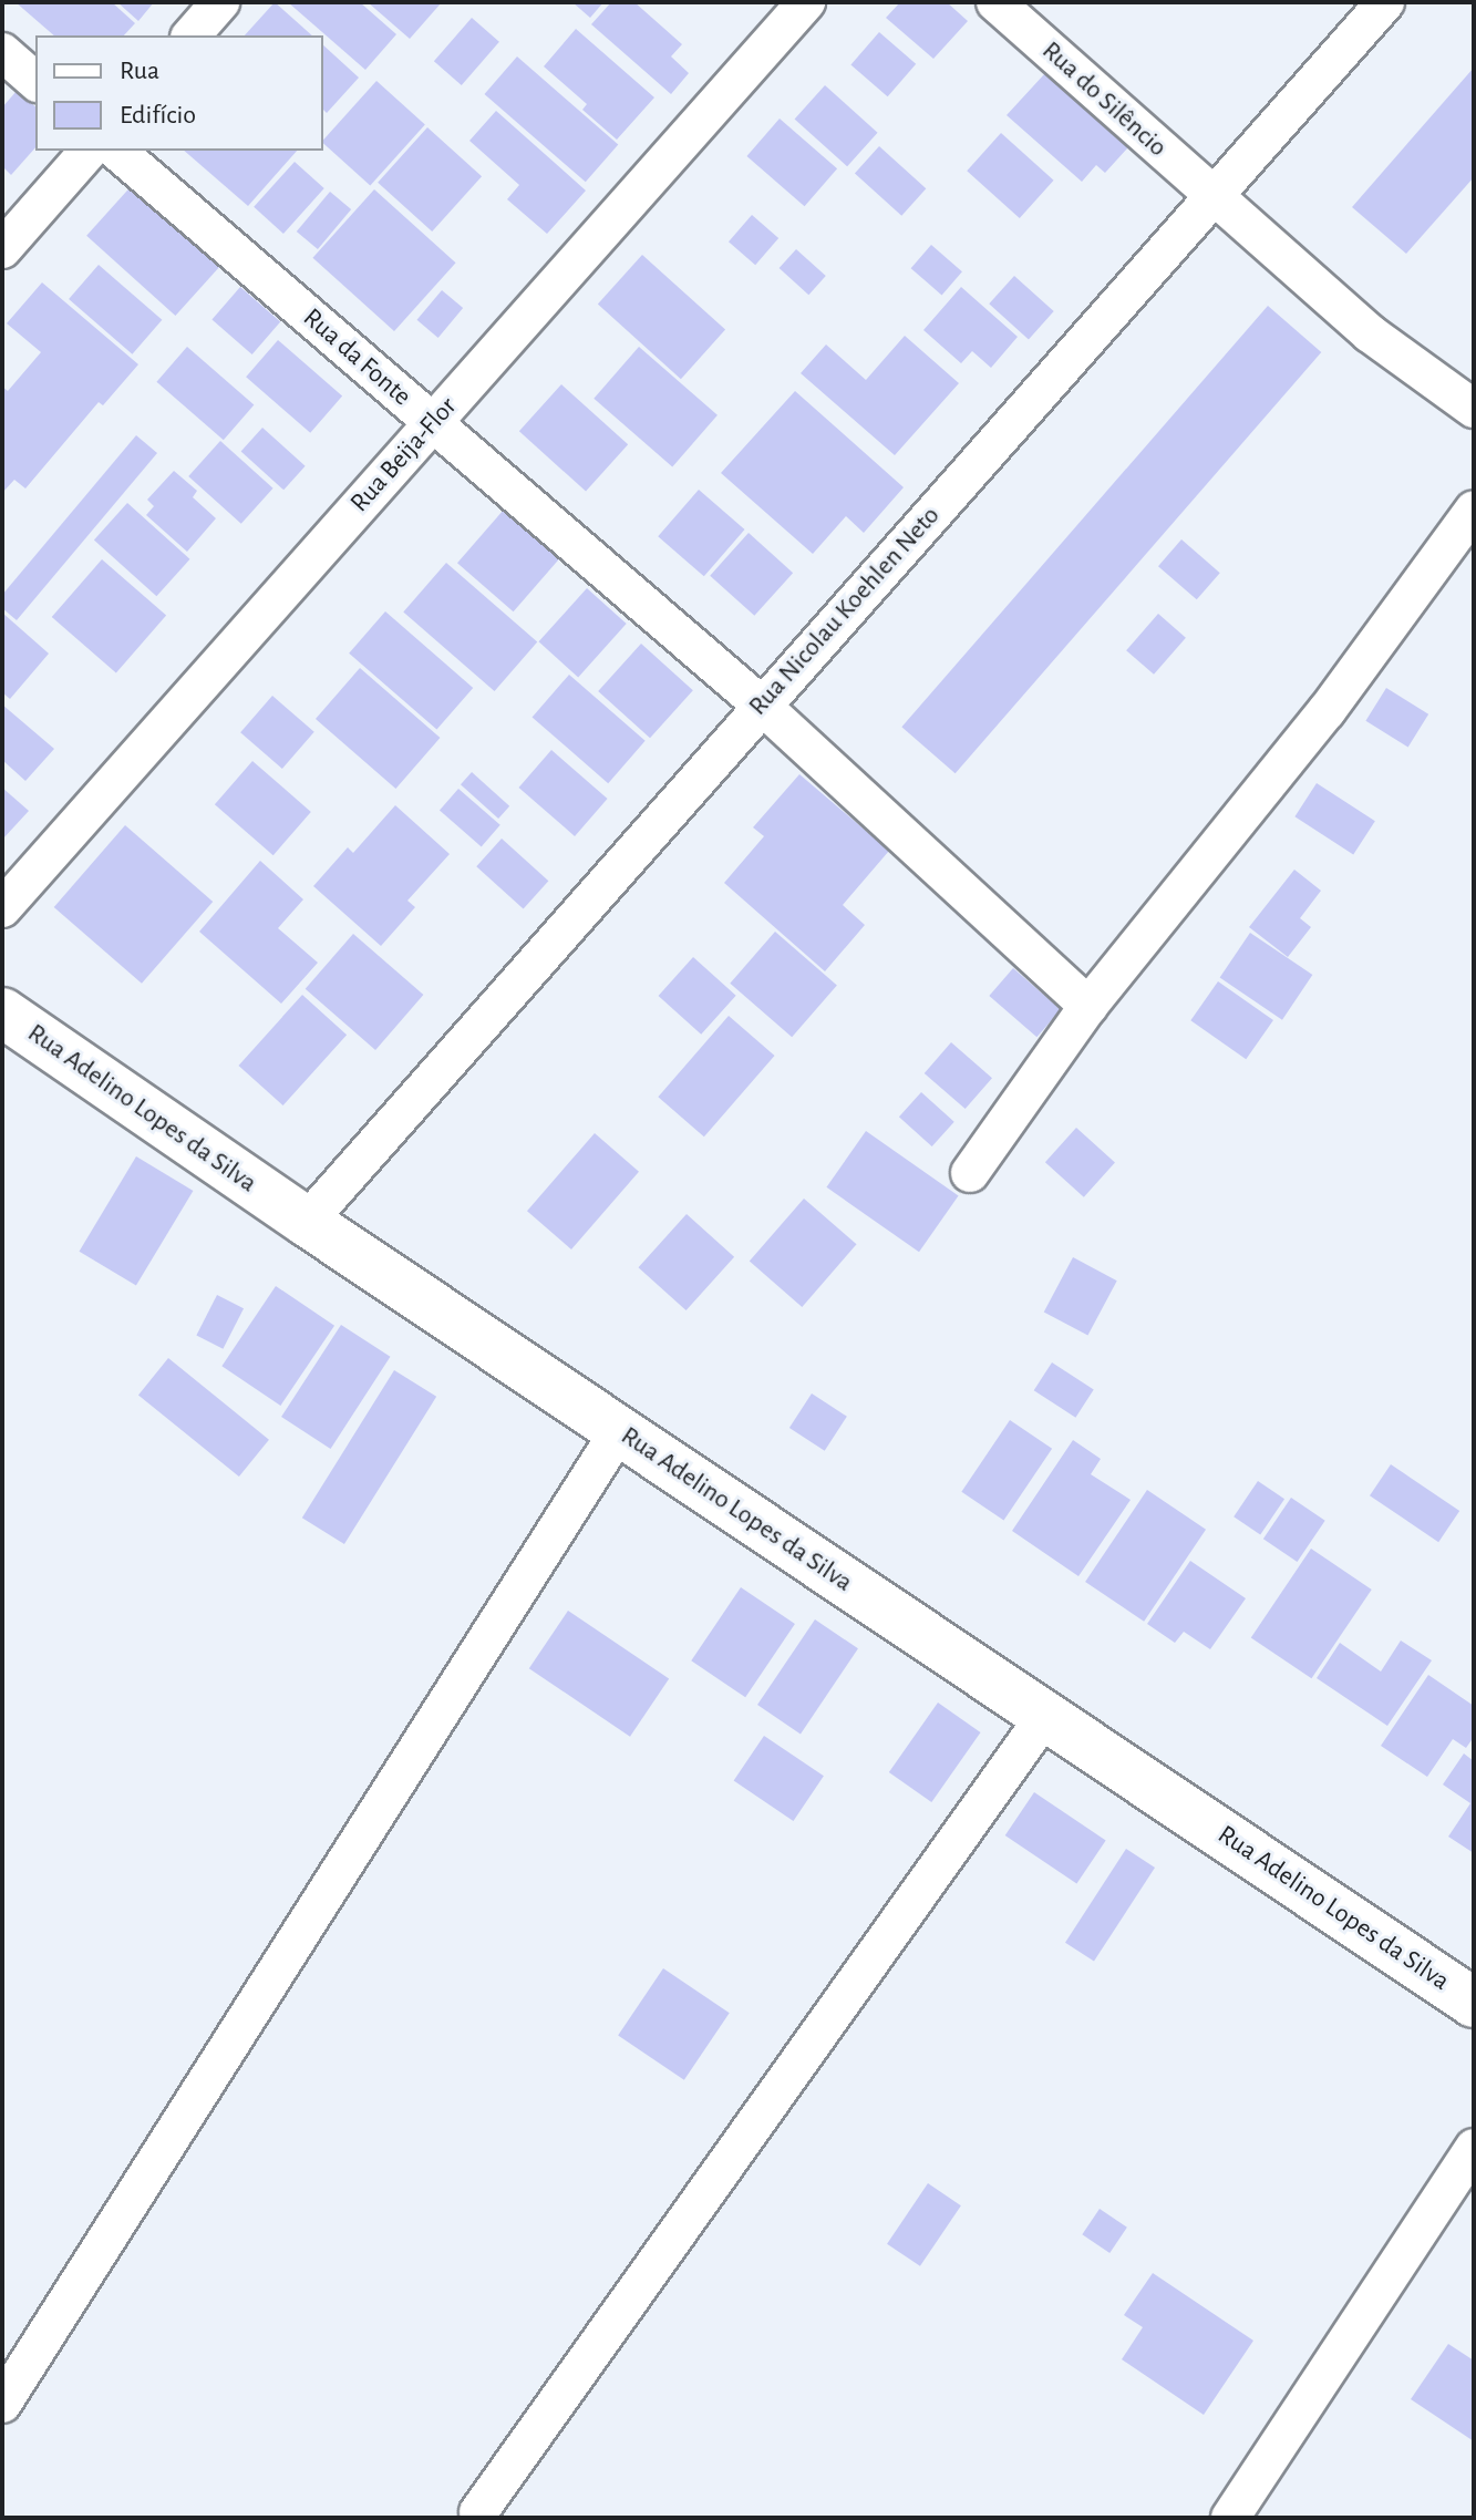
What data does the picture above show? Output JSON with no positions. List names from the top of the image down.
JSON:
{
  "streets": {
    "main road": ["Rua Adelino Lopes da Silva"],
    "street": [
      "Rua do Silêncio",
      "Rua da Fonte",
      "Rua Beija-Flor",
      "Rua Nicolau Koehlen Neto"
    ]
  },
  "crossings": [
    ["Rua do Silêncio", "Rua Nicolau Koehlen Neto"],
    ["Rua da Fonte", "Rua Beija-Flor"],
    ["Rua da Fonte", "Rua Nicolau Koehlen Neto"],
    ["Rua Nicolau Koehlen Neto", "Rua Adelino Lopes da Silva"]
  ],
  "legend": ["Rua", "Edifício"]
}
